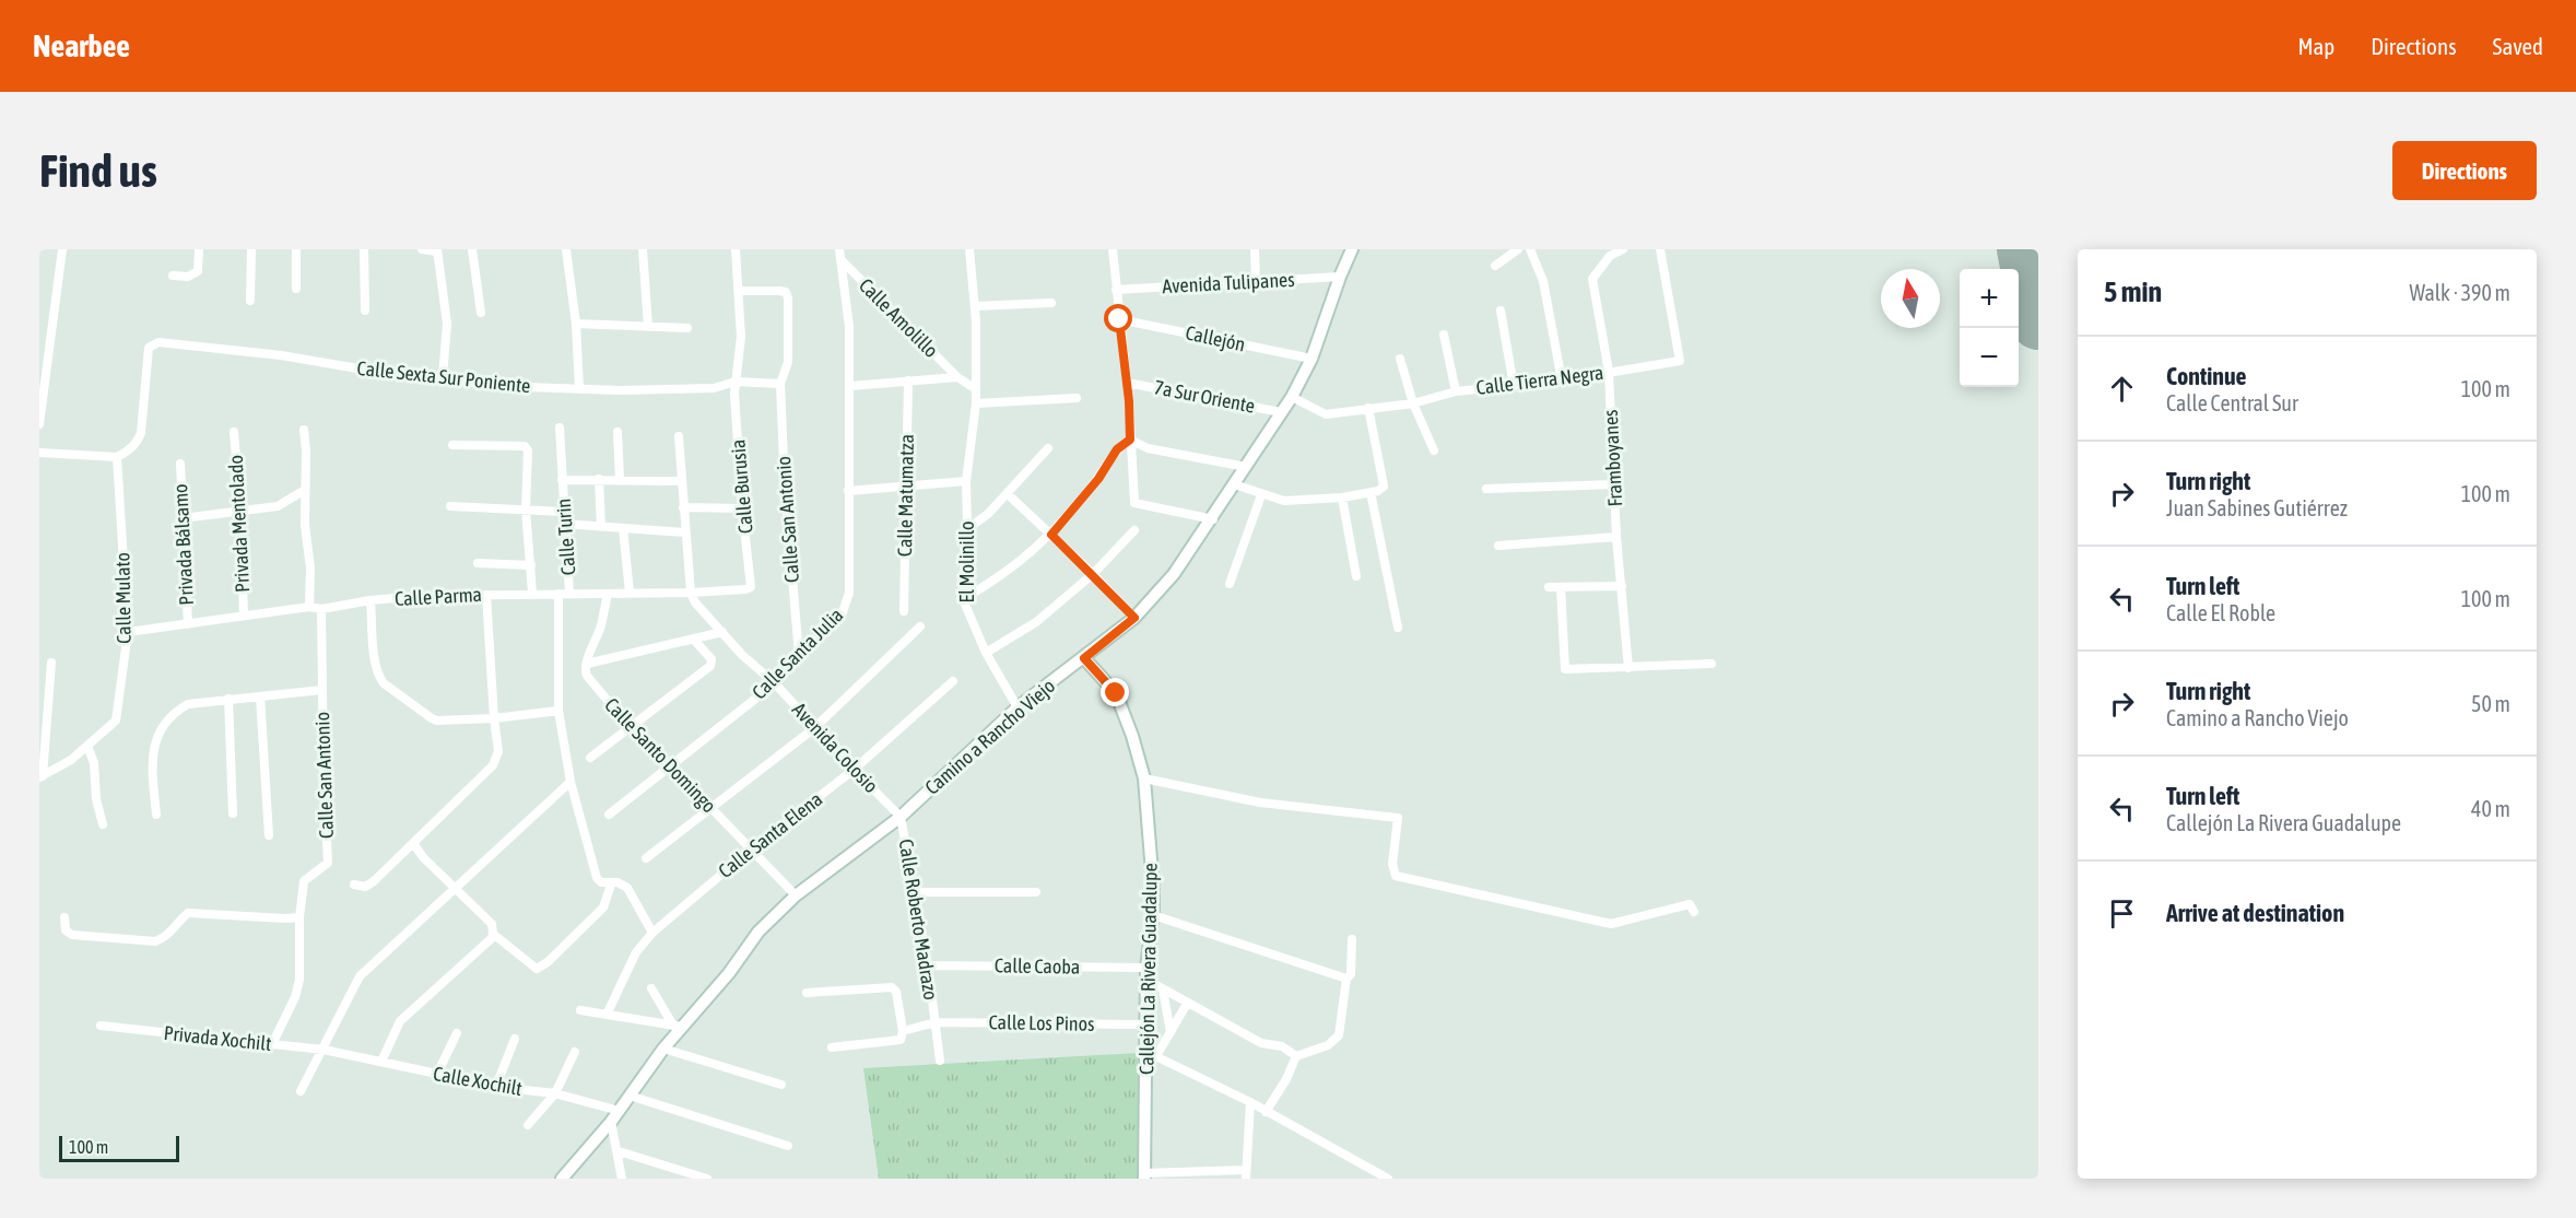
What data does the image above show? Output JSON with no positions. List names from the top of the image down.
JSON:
{
  "streets": {
    "street": [
      "Avenida Tulipanes",
      "Calle Amolillo",
      "Callejón",
      "Calle Sexta Sur Poniente",
      "Calle Tierra Negra",
      "7a Sur Oriente",
      "Framboyanes",
      "Calle Burusia",
      "Calle Matumatza",
      "Calle San Antonio",
      "Privada Mentolado",
      "Calle Turin",
      "Privada Bálsamo",
      "El Molinillo",
      "Calle Parma",
      "Calle Mulato",
      "Calle Santa Julia",
      "Camino a Rancho Viejo",
      "Avenida Colosio",
      "Calle Santo Domingo",
      "Calle Santa Elena",
      "Calle Roberto Madrazo",
      "Calle Caoba",
      "Callejón La Rivera Guadalupe",
      "Calle Los Pinos",
      "Privada Xochilt",
      "Calle Xochilt"
    ]
  },
  "crossings": [
    ["Avenida Tulipanes", "Camino a Rancho Viejo"],
    ["Calle Amolillo", "El Molinillo"],
    ["Calle Amolillo", "Calle Santa Julia"],
    ["Callejón", "Camino a Rancho Viejo"],
    ["Calle Sexta Sur Poniente", "Calle Burusia"],
    ["Calle Sexta Sur Poniente", "Calle San Antonio"],
    ["Calle Sexta Sur Poniente", "Calle Mulato"],
    ["Calle Tierra Negra", "Framboyanes"],
    ["Calle Tierra Negra", "Camino a Rancho Viejo"],
    ["7a Sur Oriente", "Camino a Rancho Viejo"],
    ["Calle Burusia", "Calle Parma"],
    ["Calle San Antonio", "Calle Parma"],
    ["Calle San Antonio", "Calle Santa Julia"],
    ["Privada Mentolado", "Calle Parma"],
    ["Calle Turin", "Calle Parma"],
    ["Privada Bálsamo", "Calle Parma"],
    ["El Molinillo", "Camino a Rancho Viejo"],
    ["Calle Parma", "Calle Mulato"],
    ["Calle Parma", "Avenida Colosio"],
    ["Calle Santa Julia", "Avenida Colosio"],
    ["Calle Santa Julia", "Calle Santo Domingo"],
    ["Camino a Rancho Viejo", "Avenida Colosio"],
    ["Camino a Rancho Viejo", "Calle Santo Domingo"],
    ["Camino a Rancho Viejo", "Calle Roberto Madrazo"],
    ["Camino a Rancho Viejo", "Callejón La Rivera Guadalupe"],
    ["Camino a Rancho Viejo", "Calle Xochilt"],
    ["Avenida Colosio", "Calle Santa Elena"],
    ["Avenida Colosio", "Calle Roberto Madrazo"],
    ["Calle Santo Domingo", "Calle Santa Elena"],
    ["Calle Roberto Madrazo", "Calle Caoba"],
    ["Calle Roberto Madrazo", "Calle Los Pinos"],
    ["Calle Caoba", "Callejón La Rivera Guadalupe"],
    ["Callejón La Rivera Guadalupe", "Calle Los Pinos"],
    ["Privada Xochilt", "Calle Xochilt"]
  ],
  "scale_bar": "100 m",
  "north": "top",
  "page": {
    "header": "Nearbee",
    "nav": ["Map", "Directions", "Saved"],
    "buttons": "Directions",
    "title": "Find us",
    "heading": ["5 min", "Walk · 390 m"],
    "map_buttons": ["+", "−"],
    "list": [
      ["Continue", "Calle Central Sur", "100 m"],
      ["Turn right", "Juan Sabines Gutiérrez", "100 m"],
      ["Turn left", "Calle El Roble", "100 m"],
      ["Turn right", "Camino a Rancho Viejo", "50 m"],
      ["Turn left", "Callejón La Rivera Guadalupe", "40 m"],
      "Arrive at destination"
    ],
    "scale": "100 m"
  }
}
